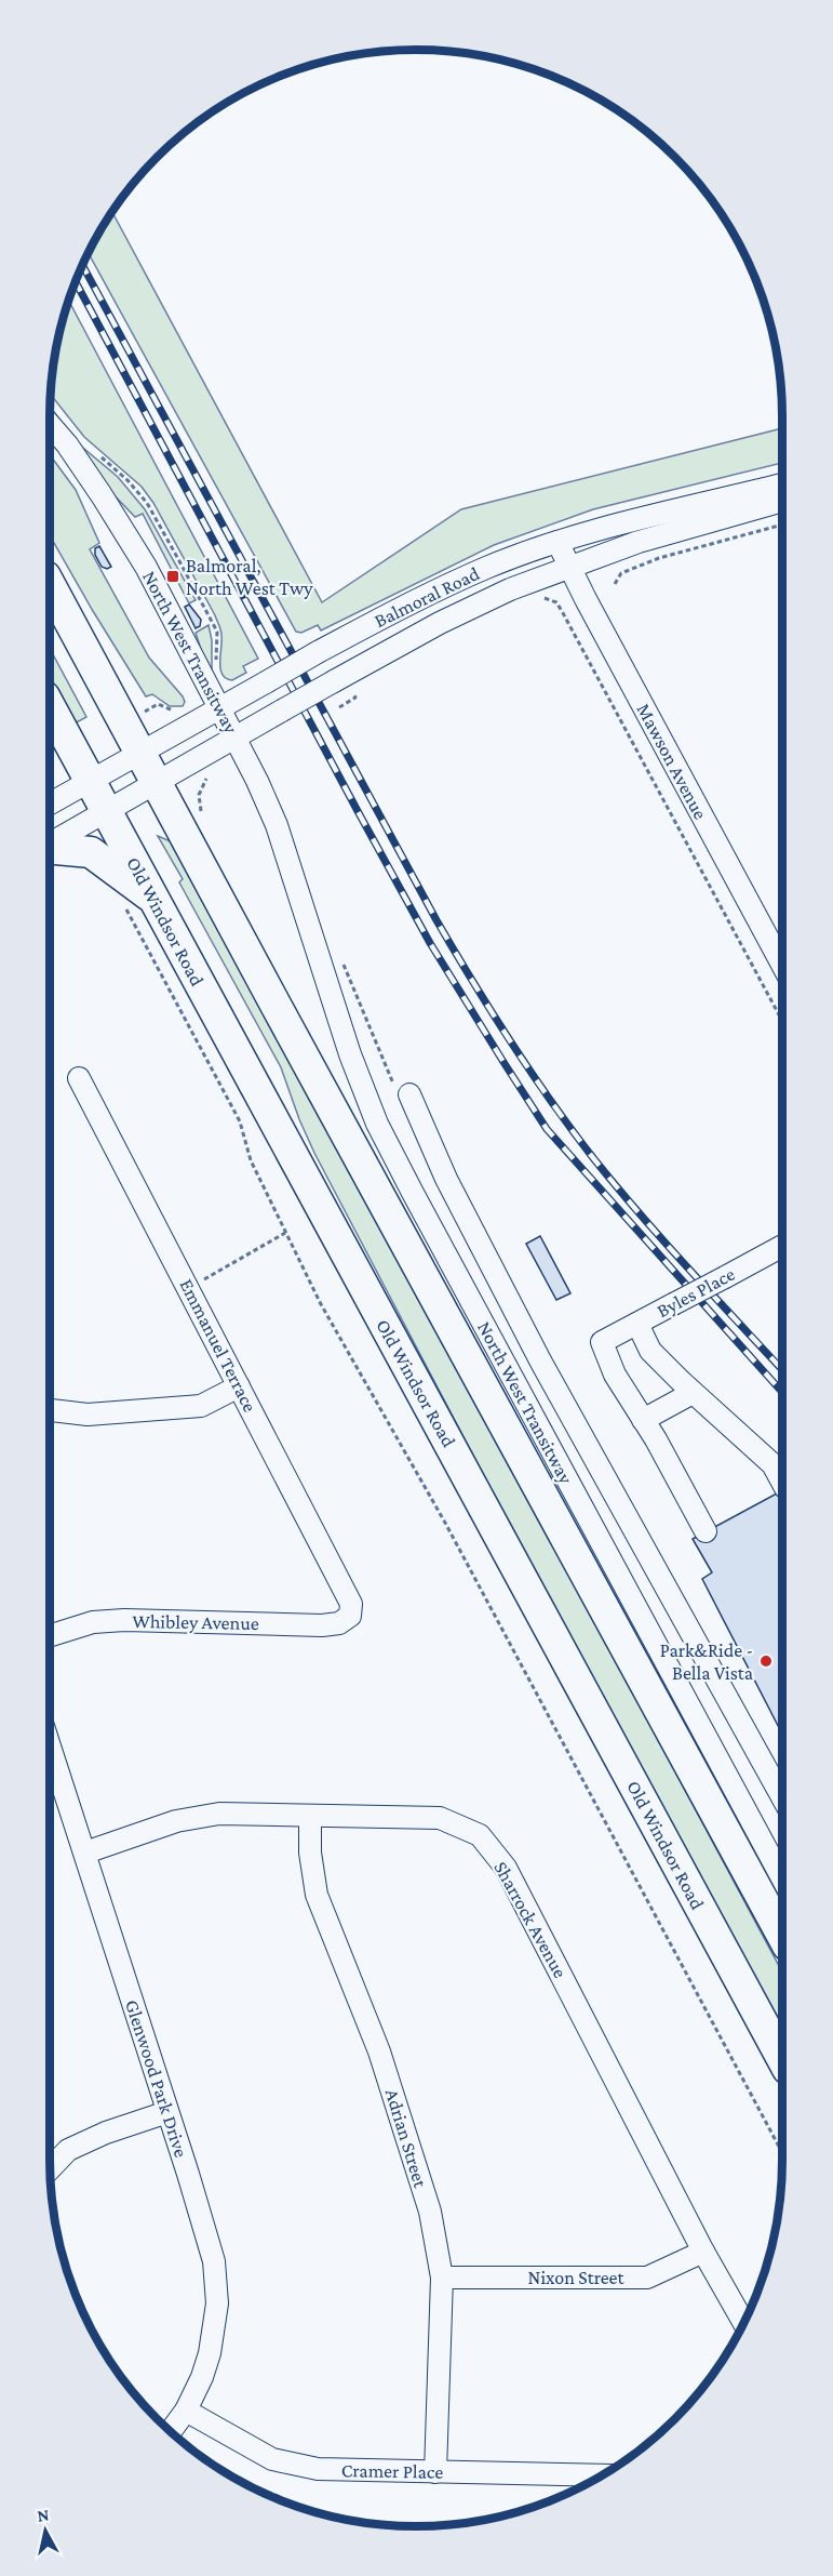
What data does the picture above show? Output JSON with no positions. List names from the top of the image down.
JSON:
{
  "streets": {
    "highway": ["Old Windsor Road"],
    "street": [
      "Balmoral Road",
      "North West Transitway",
      "Mawson Avenue",
      "Byles Place",
      "Emmanuel Terrace",
      "Whibley Avenue",
      "Sharrock Avenue",
      "Glenwood Park Drive",
      "Adrian Street",
      "Nixon Street",
      "Cramer Place"
    ]
  },
  "crossings": [
    ["Balmoral Road", "North West Transitway"],
    ["Balmoral Road", "Mawson Avenue"],
    ["Balmoral Road", "Old Windsor Road"],
    ["Emmanuel Terrace", "Whibley Avenue"],
    ["Sharrock Avenue", "Glenwood Park Drive"],
    ["Sharrock Avenue", "Adrian Street"],
    ["Sharrock Avenue", "Nixon Street"],
    ["Glenwood Park Drive", "Cramer Place"],
    ["Adrian Street", "Nixon Street"],
    ["Adrian Street", "Cramer Place"]
  ],
  "places": {
    "transit": ["Balmoral, North West Twy"],
    "other": ["Park&Ride - Bella Vista"]
  },
  "north": "top"
}
